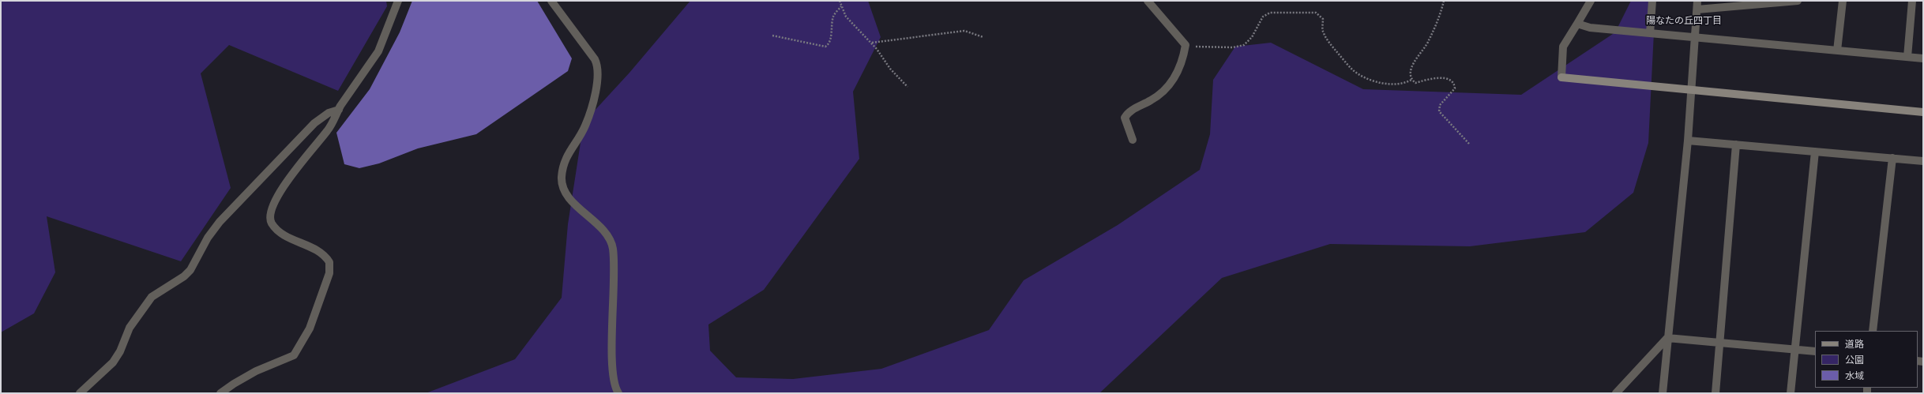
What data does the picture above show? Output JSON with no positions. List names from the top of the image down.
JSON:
{
  "districts": ["陽なたの丘四丁目"],
  "legend": ["道路", "公園", "水域"]
}
